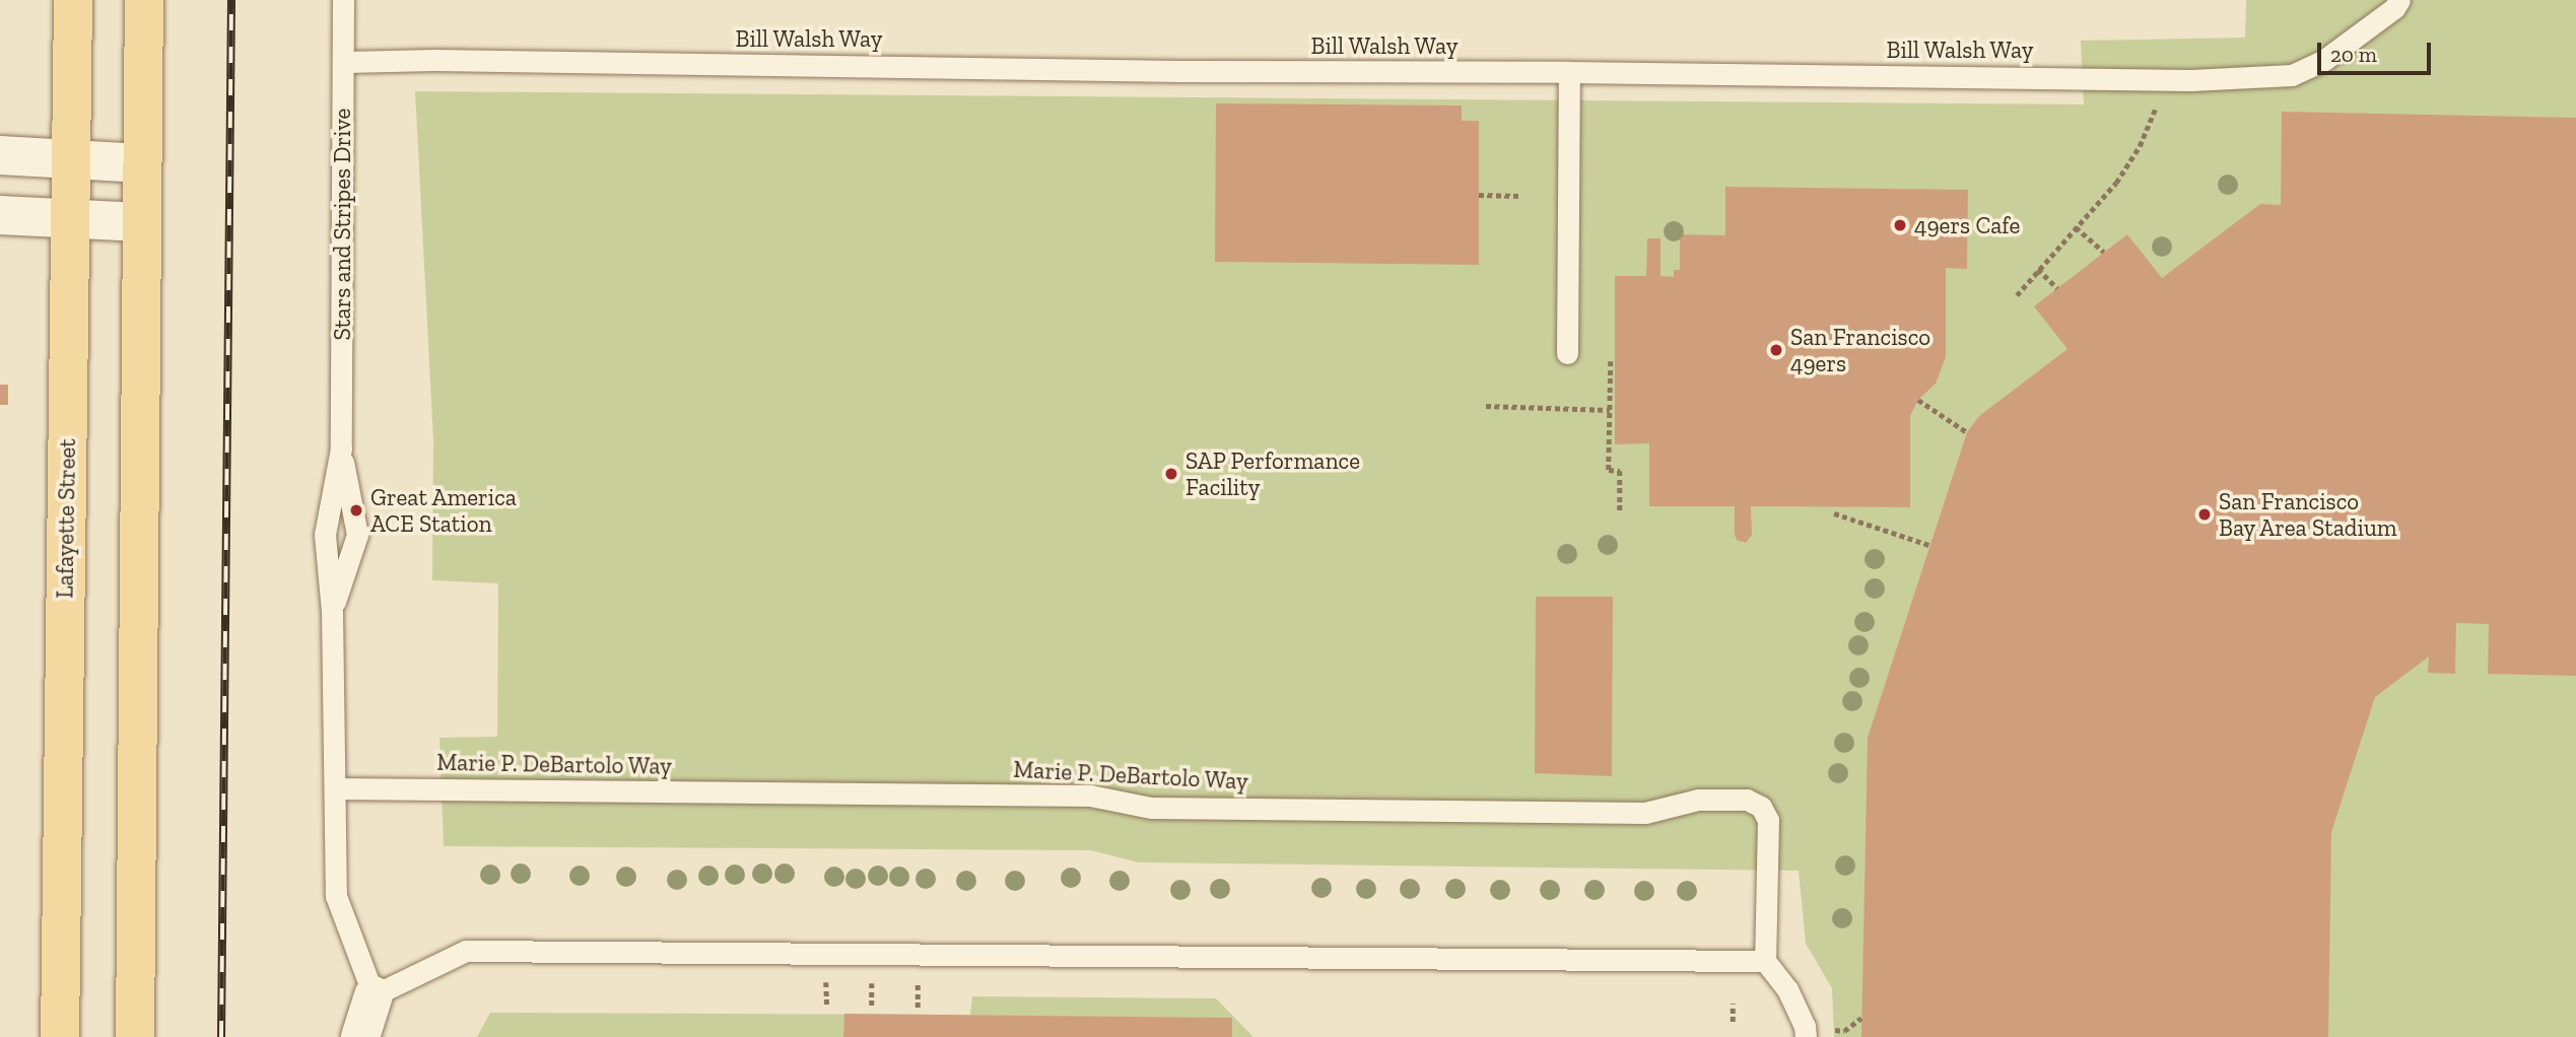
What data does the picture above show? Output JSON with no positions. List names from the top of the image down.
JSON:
{
  "streets": {
    "main road": ["Lafayette Street"],
    "lane": ["Bill Walsh Way", "Stars and Stripes Drive", "Marie P. DeBartolo Way"]
  },
  "crossings": [
    ["Bill Walsh Way", "Stars and Stripes Drive"],
    ["Stars and Stripes Drive", "Marie P. DeBartolo Way"]
  ],
  "places": [
    "49ers Cafe",
    "San Francisco 49ers",
    "SAP Performance Facility",
    "Great America ACE Station",
    "San Francisco Bay Area Stadium"
  ],
  "scale_bar": "20 m"
}
